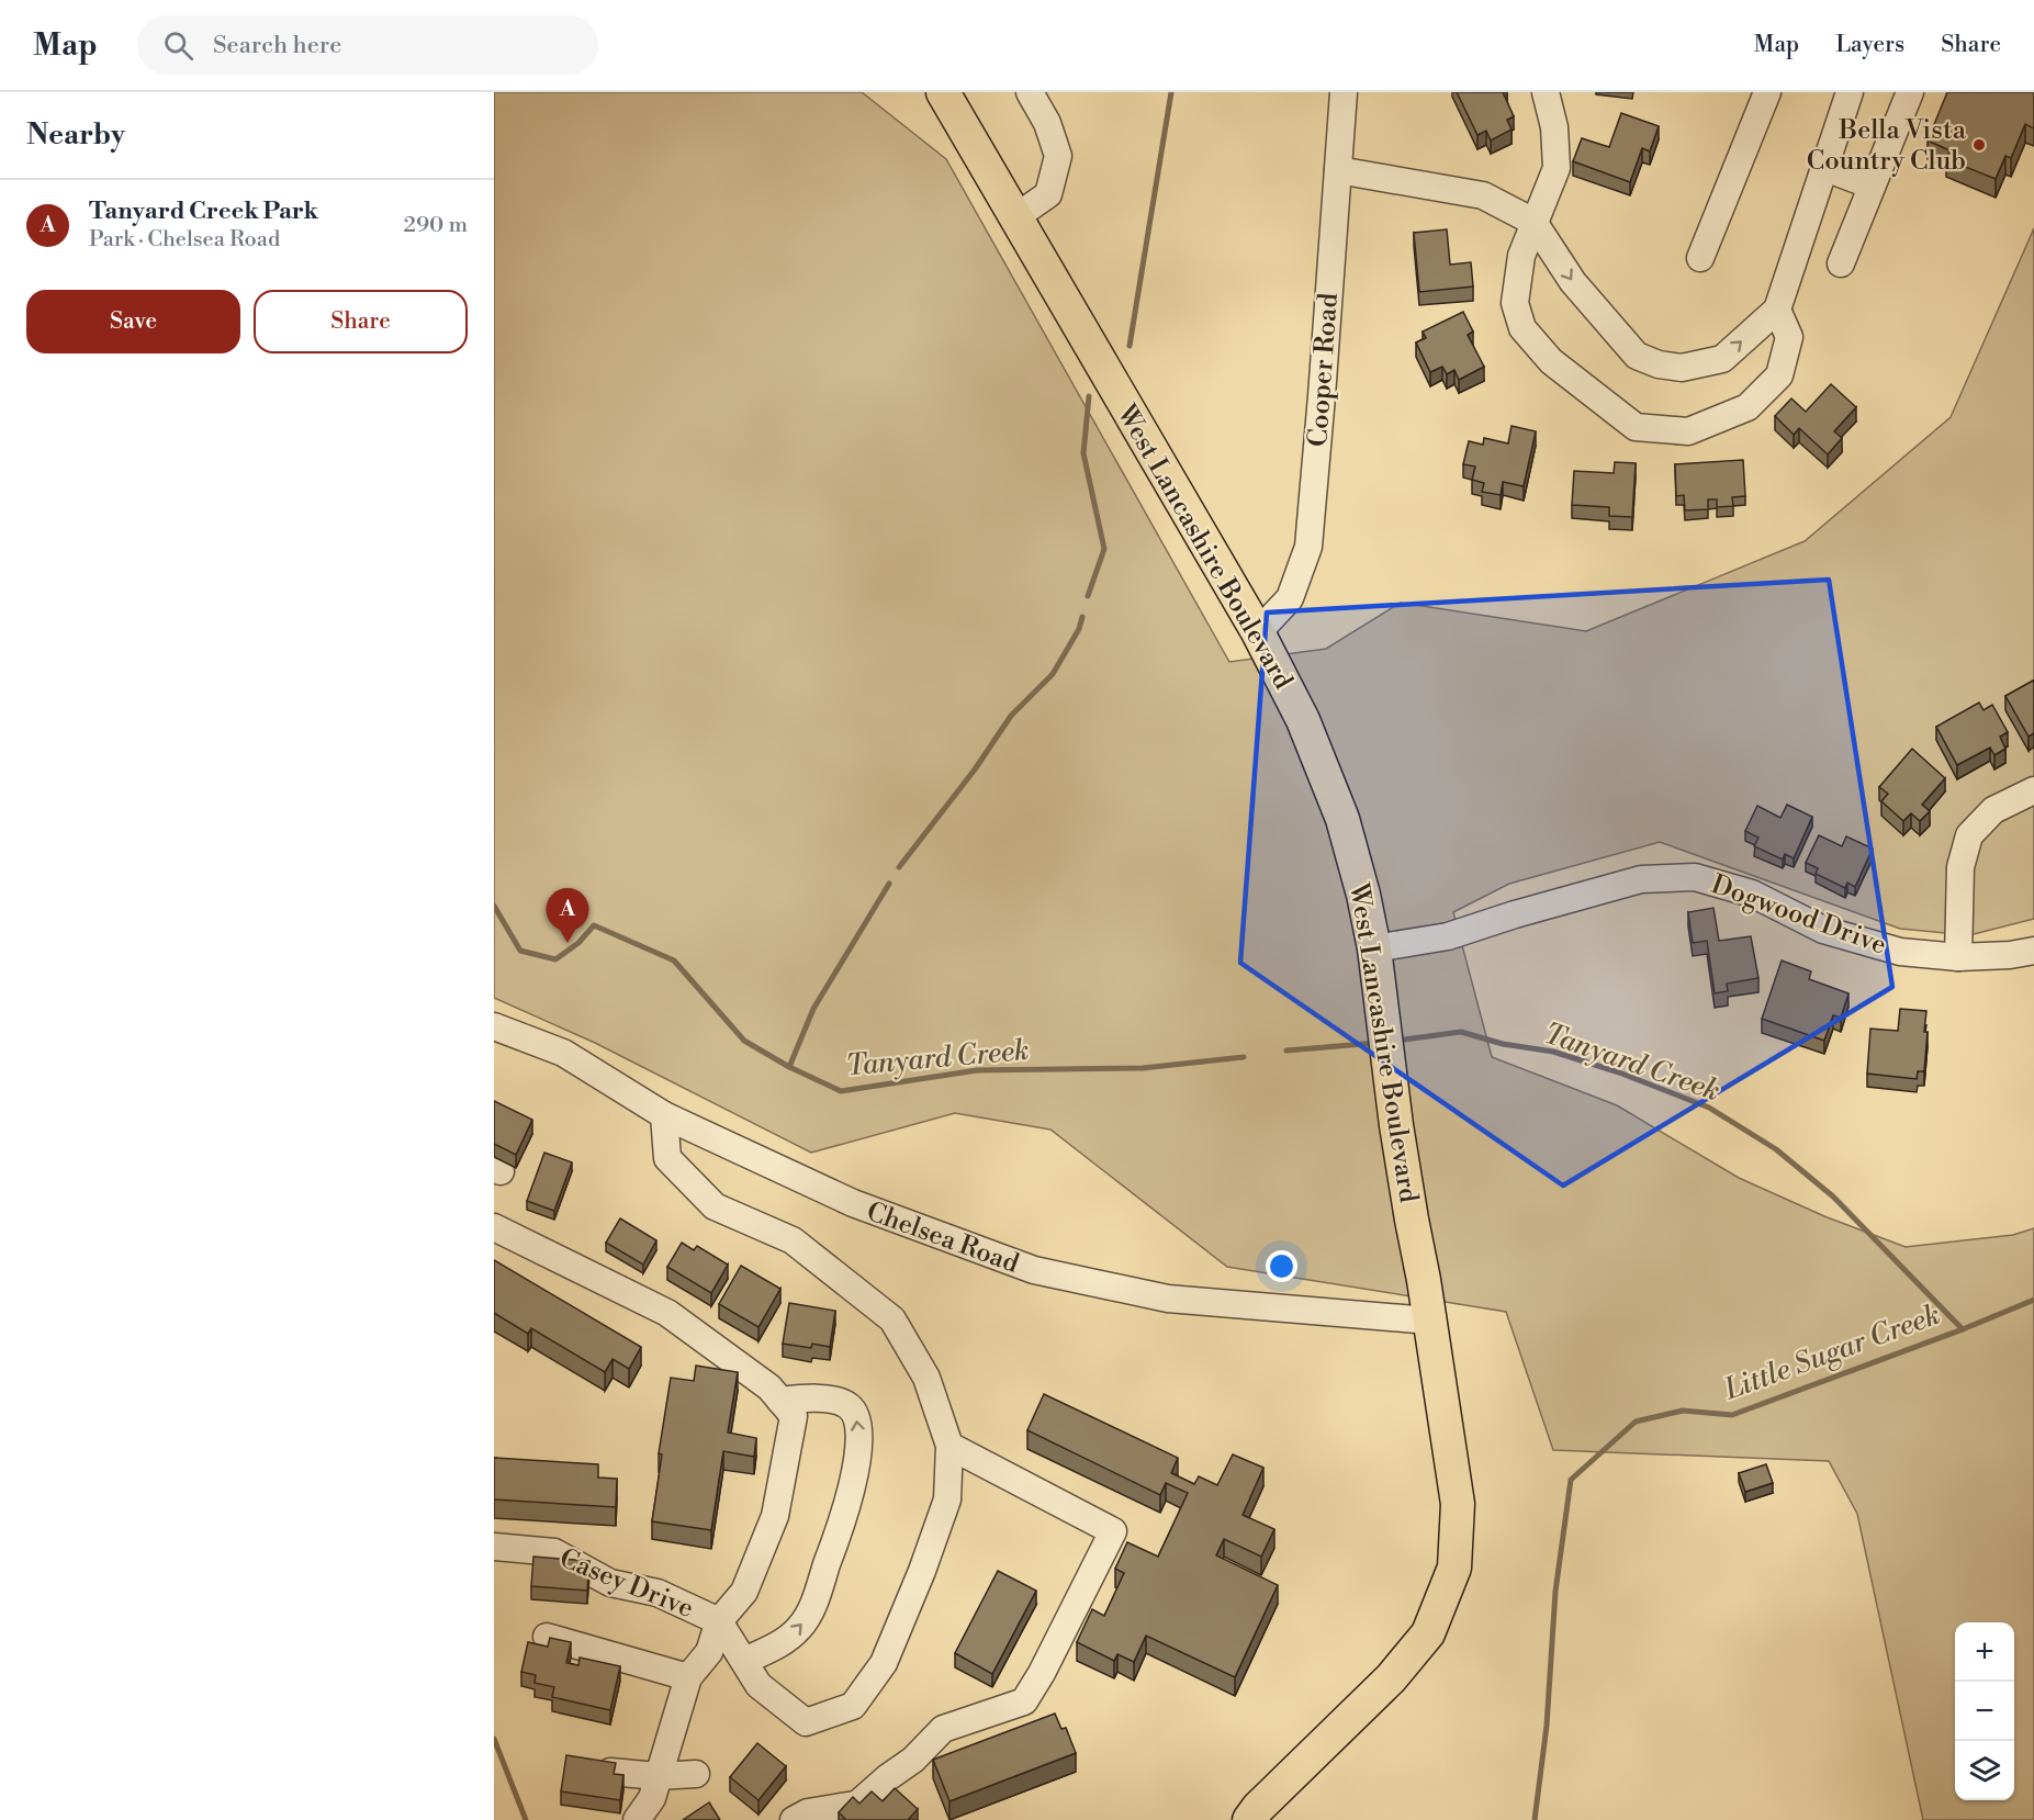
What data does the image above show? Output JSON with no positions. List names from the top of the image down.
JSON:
{
  "streets": {
    "main road": ["West Lancashire Boulevard"],
    "street": [
      "Cooper Road",
      "Dogwood Drive",
      "Chelsea Road",
      "Casey Drive"
    ]
  },
  "crossings": [
    ["Cooper Road", "West Lancashire Boulevard"],
    ["West Lancashire Boulevard", "Dogwood Drive"],
    ["West Lancashire Boulevard", "Chelsea Road"]
  ],
  "water": ["Tanyard Creek", "Little Sugar Creek"],
  "places": ["Bella Vista Country Club"],
  "page": {
    "header": "Map",
    "search": "Search here",
    "nav": ["Map", "Layers", "Share"],
    "heading": "Nearby",
    "list": [
      {
        "mark": "A",
        "name": "Tanyard Creek Park",
        "note": "Park · Chelsea Road",
        "value": "290 m"
      }
    ],
    "buttons": ["Save", "Share"],
    "pins": "A",
    "map_buttons": ["+", "−"]
  }
}
